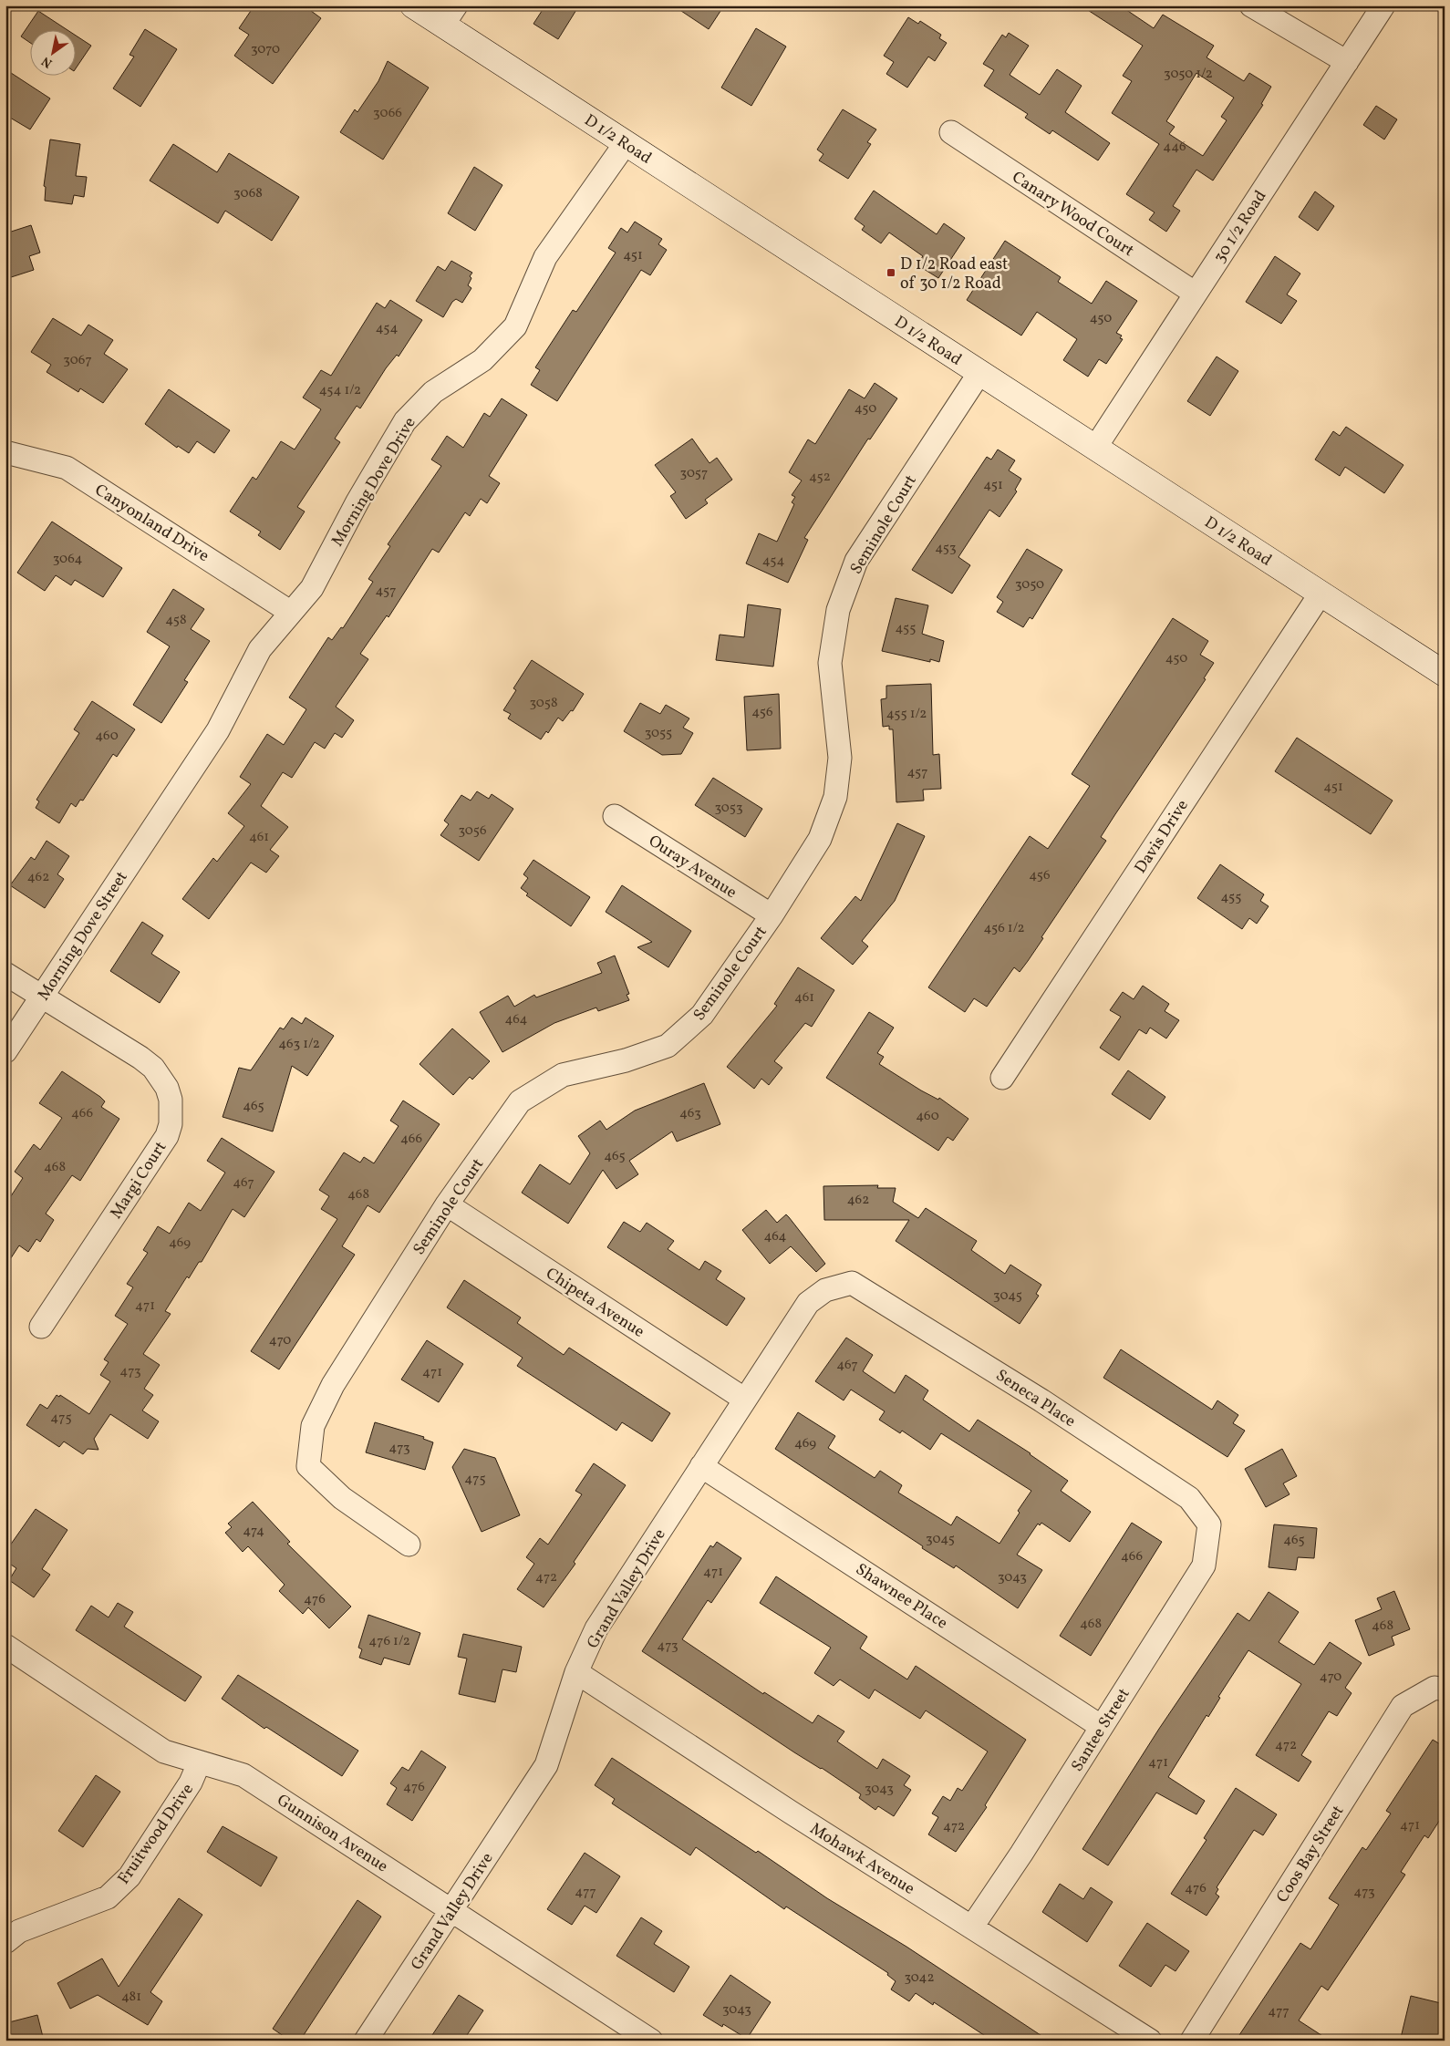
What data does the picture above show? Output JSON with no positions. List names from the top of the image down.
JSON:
{
  "streets": {
    "main road": ["D 1/2 Road"],
    "street": [
      "Canary Wood Court",
      "30 1/2 Road",
      "Morning Dove Drive",
      "Canyonland Drive",
      "Seminole Court",
      "Davis Drive",
      "Ouray Avenue",
      "Morning Dove Street",
      "Margi Court",
      "Chipeta Avenue",
      "Seneca Place",
      "Grand Valley Drive",
      "Shawnee Place",
      "Santee Street",
      "Gunnison Avenue",
      "Fruitwood Drive",
      "Coos Bay Street",
      "Mohawk Avenue"
    ]
  },
  "crossings": [
    ["D 1/2 Road", "30 1/2 Road"],
    ["D 1/2 Road", "Morning Dove Drive"],
    ["D 1/2 Road", "Seminole Court"],
    ["D 1/2 Road", "Davis Drive"],
    ["Canary Wood Court", "30 1/2 Road"],
    ["Morning Dove Drive", "Canyonland Drive"],
    ["Morning Dove Drive", "Morning Dove Street"],
    ["Seminole Court", "Ouray Avenue"],
    ["Seminole Court", "Chipeta Avenue"],
    ["Morning Dove Street", "Margi Court"],
    ["Chipeta Avenue", "Grand Valley Drive"],
    ["Seneca Place", "Grand Valley Drive"],
    ["Seneca Place", "Santee Street"],
    ["Grand Valley Drive", "Shawnee Place"],
    ["Grand Valley Drive", "Gunnison Avenue"],
    ["Grand Valley Drive", "Mohawk Avenue"],
    ["Shawnee Place", "Santee Street"],
    ["Santee Street", "Mohawk Avenue"],
    ["Gunnison Avenue", "Fruitwood Drive"]
  ],
  "places": {
    "transit": ["D 1/2 Road east of 30 1/2 Road"]
  },
  "house_numbers": [
    "3070",
    "3050 1/2",
    "3066",
    "446",
    "3068",
    "451",
    "450",
    "454",
    "3067",
    "454 1/2",
    "450",
    "3057",
    "452",
    "451",
    "453",
    "3064",
    "454",
    "3050",
    "457",
    "458",
    "455",
    "450",
    "3058",
    "456",
    "455 1/2",
    "3055",
    "460",
    "457",
    "451",
    "3053",
    "3056",
    "461",
    "456",
    "462",
    "455",
    "456 1/2",
    "461",
    "464",
    "463 1/2",
    "465",
    "466",
    "463",
    "460",
    "466",
    "465",
    "468",
    "467",
    "468",
    "462",
    "464",
    "469",
    "3045",
    "471",
    "470",
    "467",
    "473",
    "471",
    "475",
    "469",
    "473",
    "475",
    "474",
    "3045",
    "465",
    "466",
    "471",
    "472",
    "3043",
    "476",
    "468",
    "468",
    "476 1/2",
    "473",
    "470",
    "472",
    "471",
    "476",
    "3043",
    "471",
    "472",
    "476",
    "477",
    "473",
    "3042",
    "481",
    "3043",
    "477"
  ],
  "north": "bottom left"
}
